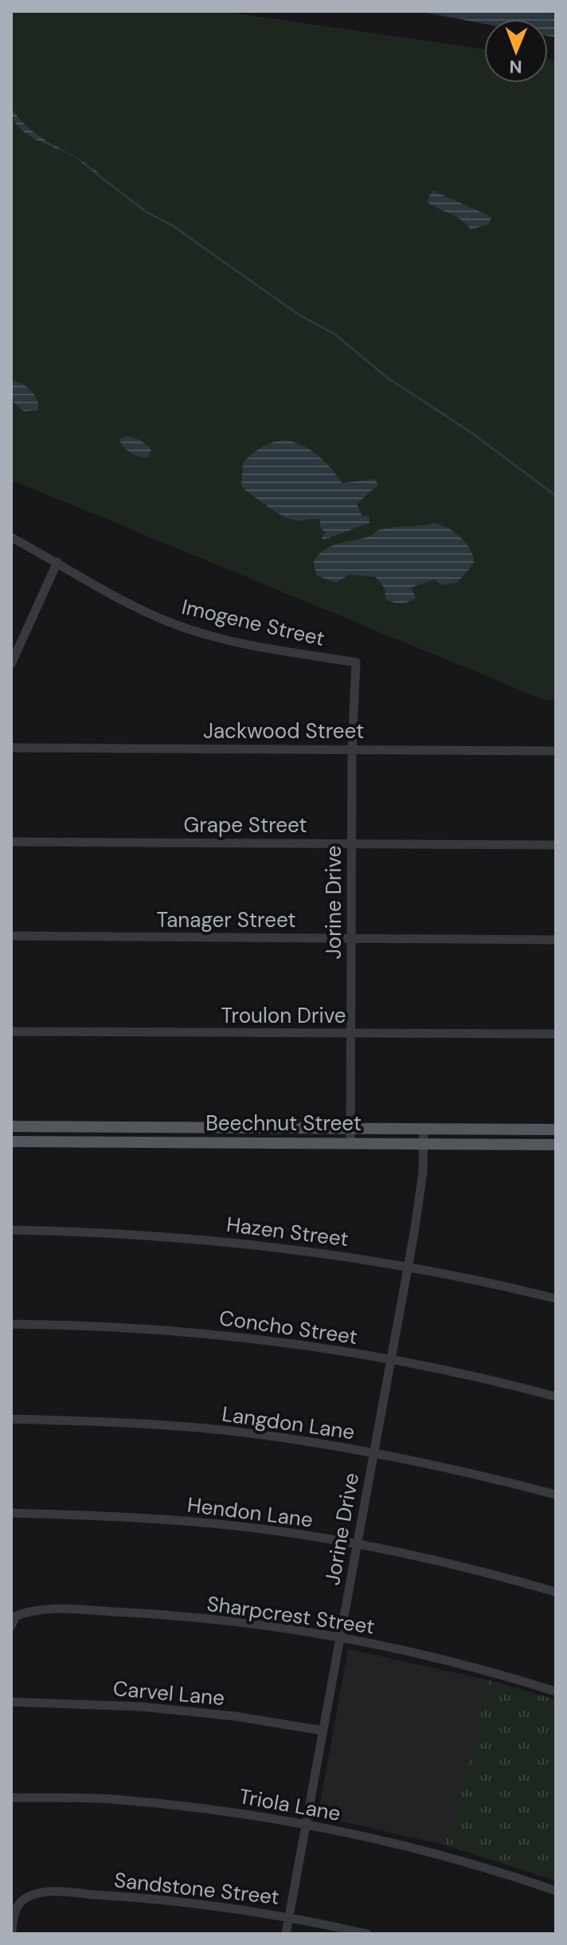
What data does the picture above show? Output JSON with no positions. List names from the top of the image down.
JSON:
{
  "streets": {
    "main road": ["Beechnut Street"],
    "street": [
      "Imogene Street",
      "Jackwood Street",
      "Grape Street",
      "Jorine Drive",
      "Tanager Street",
      "Troulon Drive",
      "Hazen Street",
      "Concho Street",
      "Langdon Lane",
      "Hendon Lane",
      "Sharpcrest Street",
      "Carvel Lane",
      "Triola Lane",
      "Sandstone Street"
    ]
  },
  "crossings": [
    ["Imogene Street", "Jorine Drive"],
    ["Jackwood Street", "Jorine Drive"],
    ["Grape Street", "Jorine Drive"],
    ["Jorine Drive", "Tanager Street"],
    ["Jorine Drive", "Troulon Drive"],
    ["Jorine Drive", "Beechnut Street"],
    ["Jorine Drive", "Hazen Street"],
    ["Jorine Drive", "Concho Street"],
    ["Jorine Drive", "Langdon Lane"],
    ["Jorine Drive", "Hendon Lane"],
    ["Jorine Drive", "Sharpcrest Street"],
    ["Jorine Drive", "Carvel Lane"],
    ["Jorine Drive", "Triola Lane"],
    ["Jorine Drive", "Sandstone Street"]
  ],
  "north": "bottom"
}
